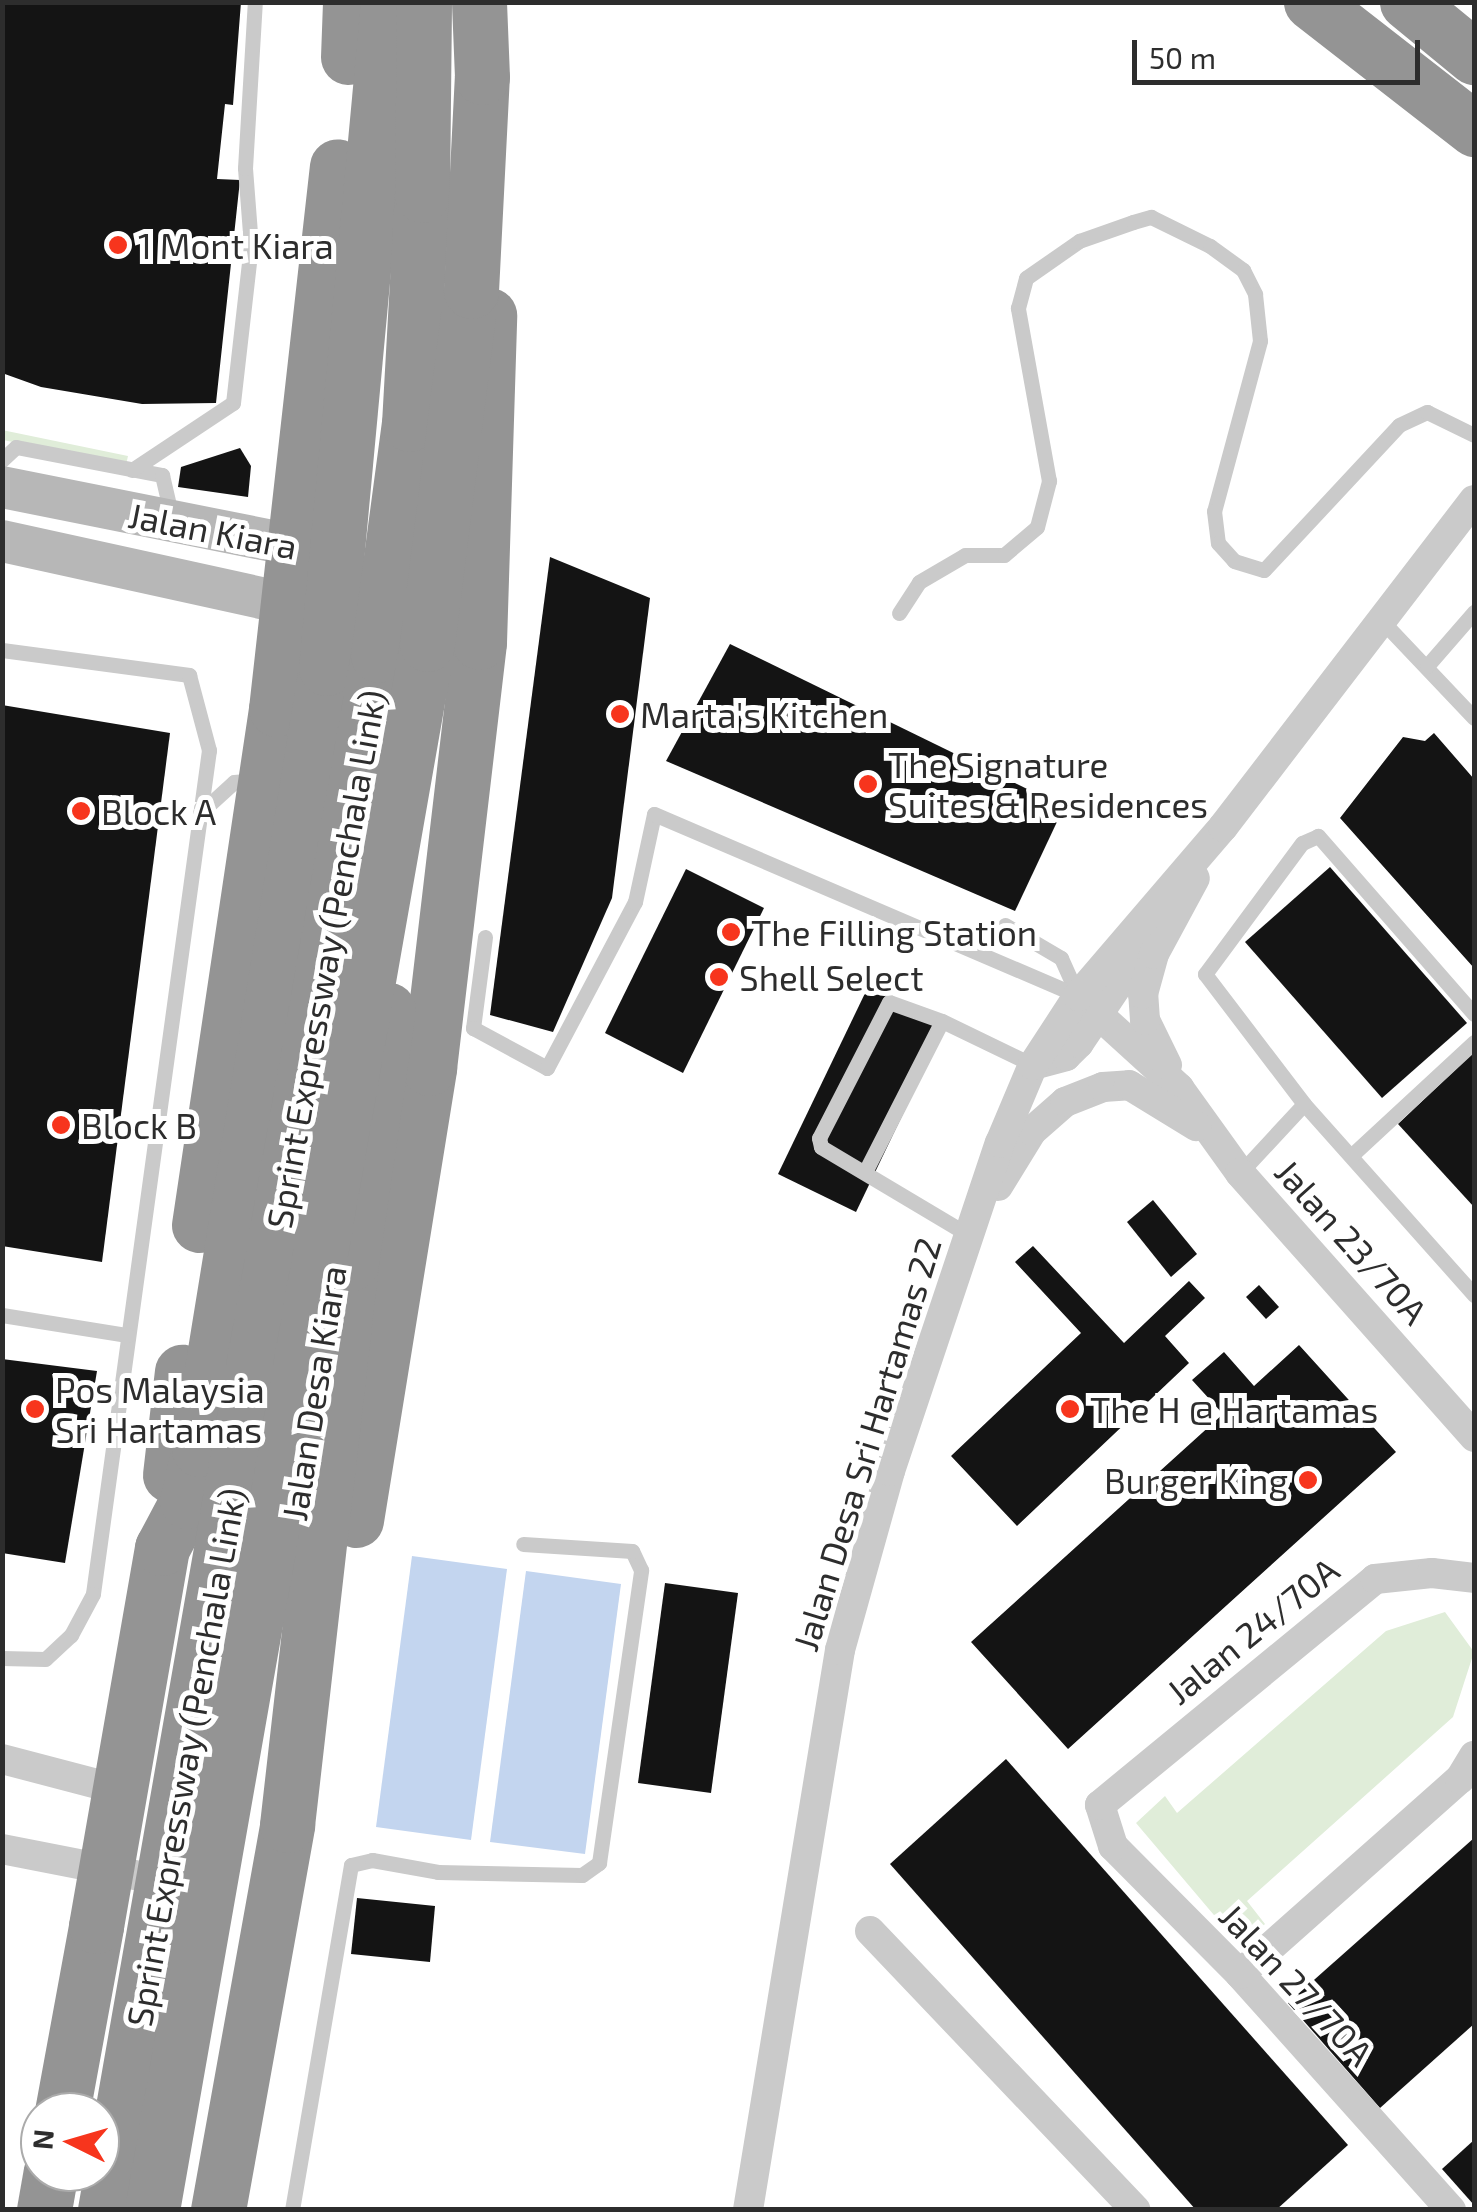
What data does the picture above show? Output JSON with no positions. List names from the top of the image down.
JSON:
{
  "streets": {
    "highway": ["Sprint Expressway (Penchala Link)"],
    "main road": ["Jalan Kiara", "Jalan Desa Kiara"],
    "street": [
      "Jalan 23/70A",
      "Jalan Desa Sri Hartamas 22",
      "Jalan 24/70A",
      "Jalan 27/70A"
    ]
  },
  "crossings": [
    ["Jalan Kiara", "Sprint Expressway (Penchala Link)"],
    ["Jalan Kiara", "Jalan Desa Kiara"],
    ["Sprint Expressway (Penchala Link)", "Jalan Desa Kiara"],
    ["Jalan 23/70A", "Jalan Desa Sri Hartamas 22"],
    ["Jalan 24/70A", "Jalan 27/70A"]
  ],
  "places": [
    "1 Mont Kiara",
    "Marta's Kitchen",
    "The Signature Suites & Residences",
    "Block A",
    "The Filling Station",
    "Shell Select",
    "Block B",
    "Pos Malaysia Sri Hartamas",
    "The H @ Hartamas",
    "Burger King"
  ],
  "scale_bar": "50 m",
  "north": "left"
}
